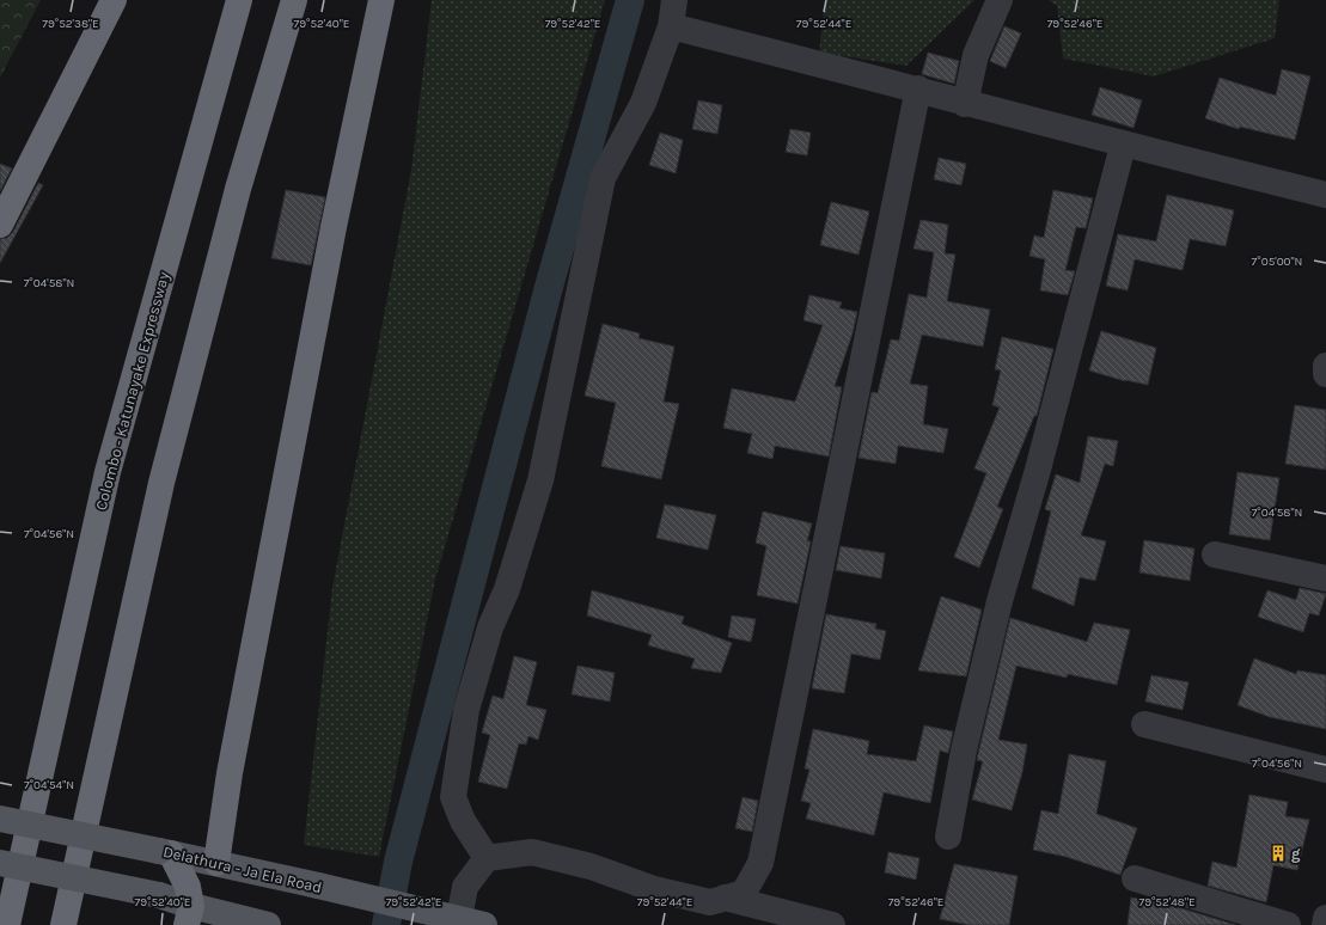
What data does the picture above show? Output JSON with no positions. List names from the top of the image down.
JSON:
{
  "streets": {
    "highway": ["Colombo - Katunayake Expressway"],
    "main road": ["Delathura - Ja Ela Road"]
  },
  "places": {
    "building": ["g"]
  },
  "coordinates": [
    "79°52'38\"E",
    "79°52'40\"E",
    "79°52'42\"E",
    "79°52'44\"E",
    "79°52'46\"E",
    "7°05'00\"N",
    "7°04'58\"N",
    "7°04'56\"N",
    "7°04'54\"N",
    "79°52'48\"E"
  ]
}
